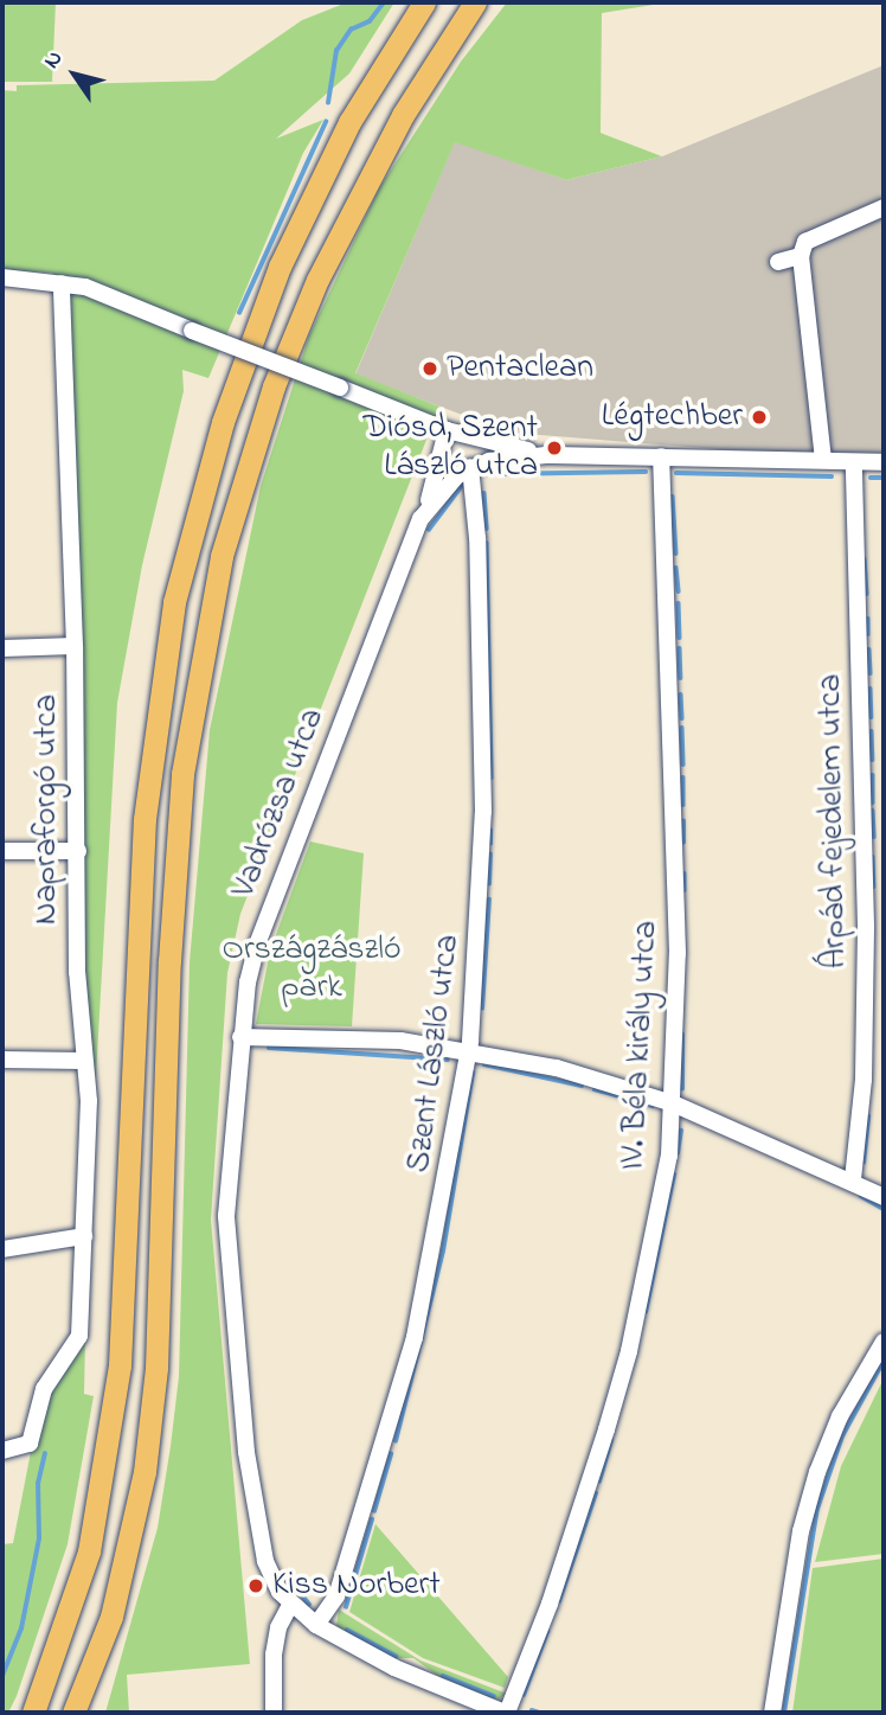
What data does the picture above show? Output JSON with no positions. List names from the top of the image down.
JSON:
{
  "streets": {
    "street": [
      "Vadrózsa utca",
      "Napraforgó utca",
      "Árpád fejedelem utca",
      "IV. Béla király utca",
      "Szent László utca"
    ]
  },
  "crossings": [
    ["Vadrózsa utca", "IV. Béla király utca"],
    ["Vadrózsa utca", "Szent László utca"]
  ],
  "parks": ["Országzászló park"],
  "places": [
    "Pentaclean",
    "Légtechber",
    "Diósd, Szent László utca",
    "Kiss Norbert"
  ],
  "north": "top left"
}
